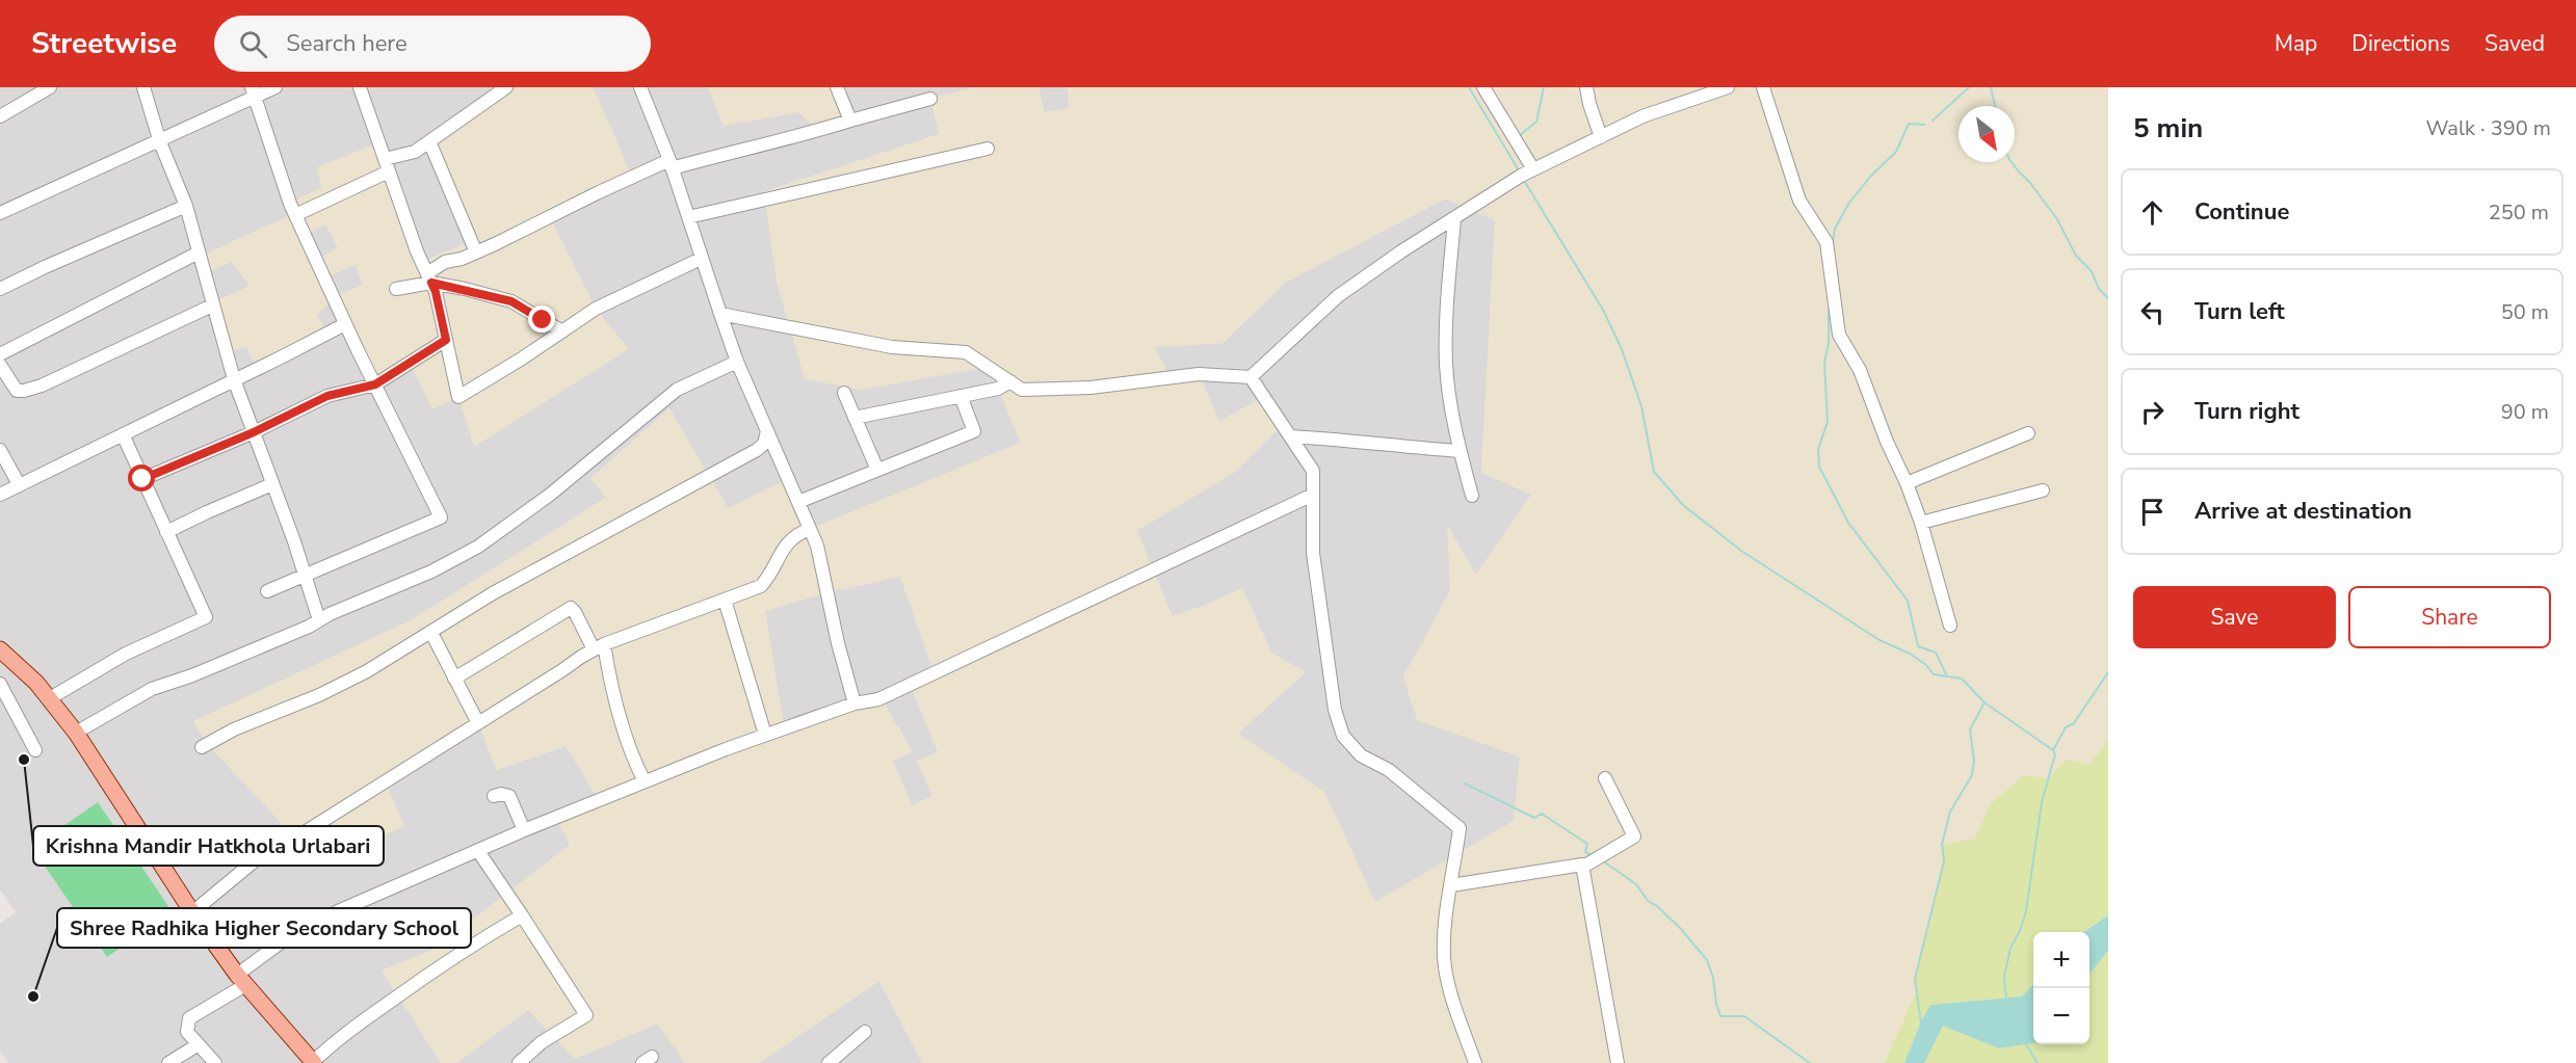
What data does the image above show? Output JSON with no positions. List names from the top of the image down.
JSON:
{
  "places": ["Krishna Mandir Hatkhola Urlabari", "Shree Radhika Higher Secondary School"],
  "north": "bottom right",
  "page": {
    "header": "Streetwise",
    "search": "Search here",
    "nav": ["Map", "Directions", "Saved"],
    "heading": ["5 min", "Walk · 390 m"],
    "list": [
      ["Continue", "250 m"],
      ["Turn left", "50 m"],
      ["Turn right", "90 m"],
      "Arrive at destination"
    ],
    "buttons": ["Save", "Share"],
    "map_buttons": ["+", "−"]
  }
}
